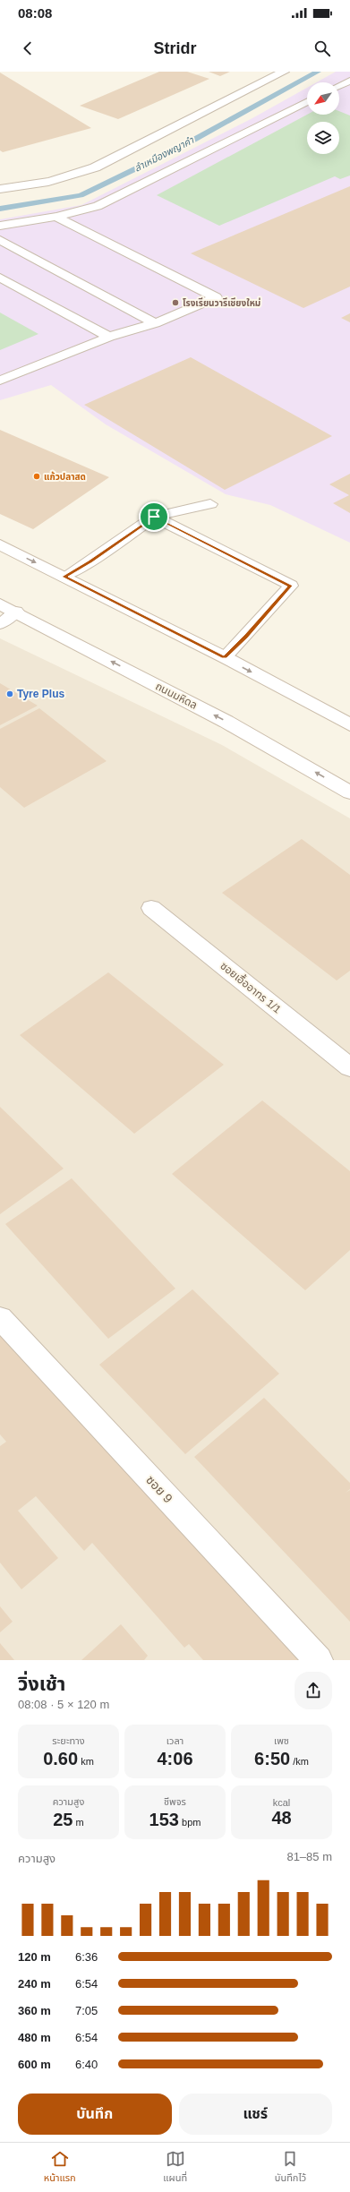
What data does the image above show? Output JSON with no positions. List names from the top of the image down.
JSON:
{
  "streets": {
    "street": ["ถนนมหิดล", "ซอยเอื้ออาทร 1/1", "ซอย 9"]
  },
  "water": ["ลำเหมืองพญาคำ"],
  "places": ["โรงเรียนวารีเชียงใหม่", "แก้วปลาสด", "Tyre Plus"],
  "north": "bottom left",
  "page": {
    "status": "08:08",
    "header": "Stridr",
    "heading": ["วิ่งเช้า", "08:08 · 5 × 120 m"],
    "stats": [
      ["ระยะทาง", "0.60 km"],
      ["เวลา", "4:06"],
      ["เพซ", "6:50 /km"],
      ["ความสูง", "25 m"],
      ["ชีพจร", "153 bpm"],
      ["kcal", "48"]
    ],
    "chart": ["ความสูง", "81–85 m"],
    "list": [
      {
        "name": "120 m",
        "note": "6:36"
      },
      {
        "name": "240 m",
        "note": "6:54"
      },
      {
        "name": "360 m",
        "note": "7:05"
      },
      {
        "name": "480 m",
        "note": "6:54"
      },
      {
        "name": "600 m",
        "note": "6:40"
      }
    ],
    "buttons": ["บันทึก", "แชร์"],
    "tabs": ["หน้าแรก", "แผนที่", "บันทึกไว้"]
  }
}
